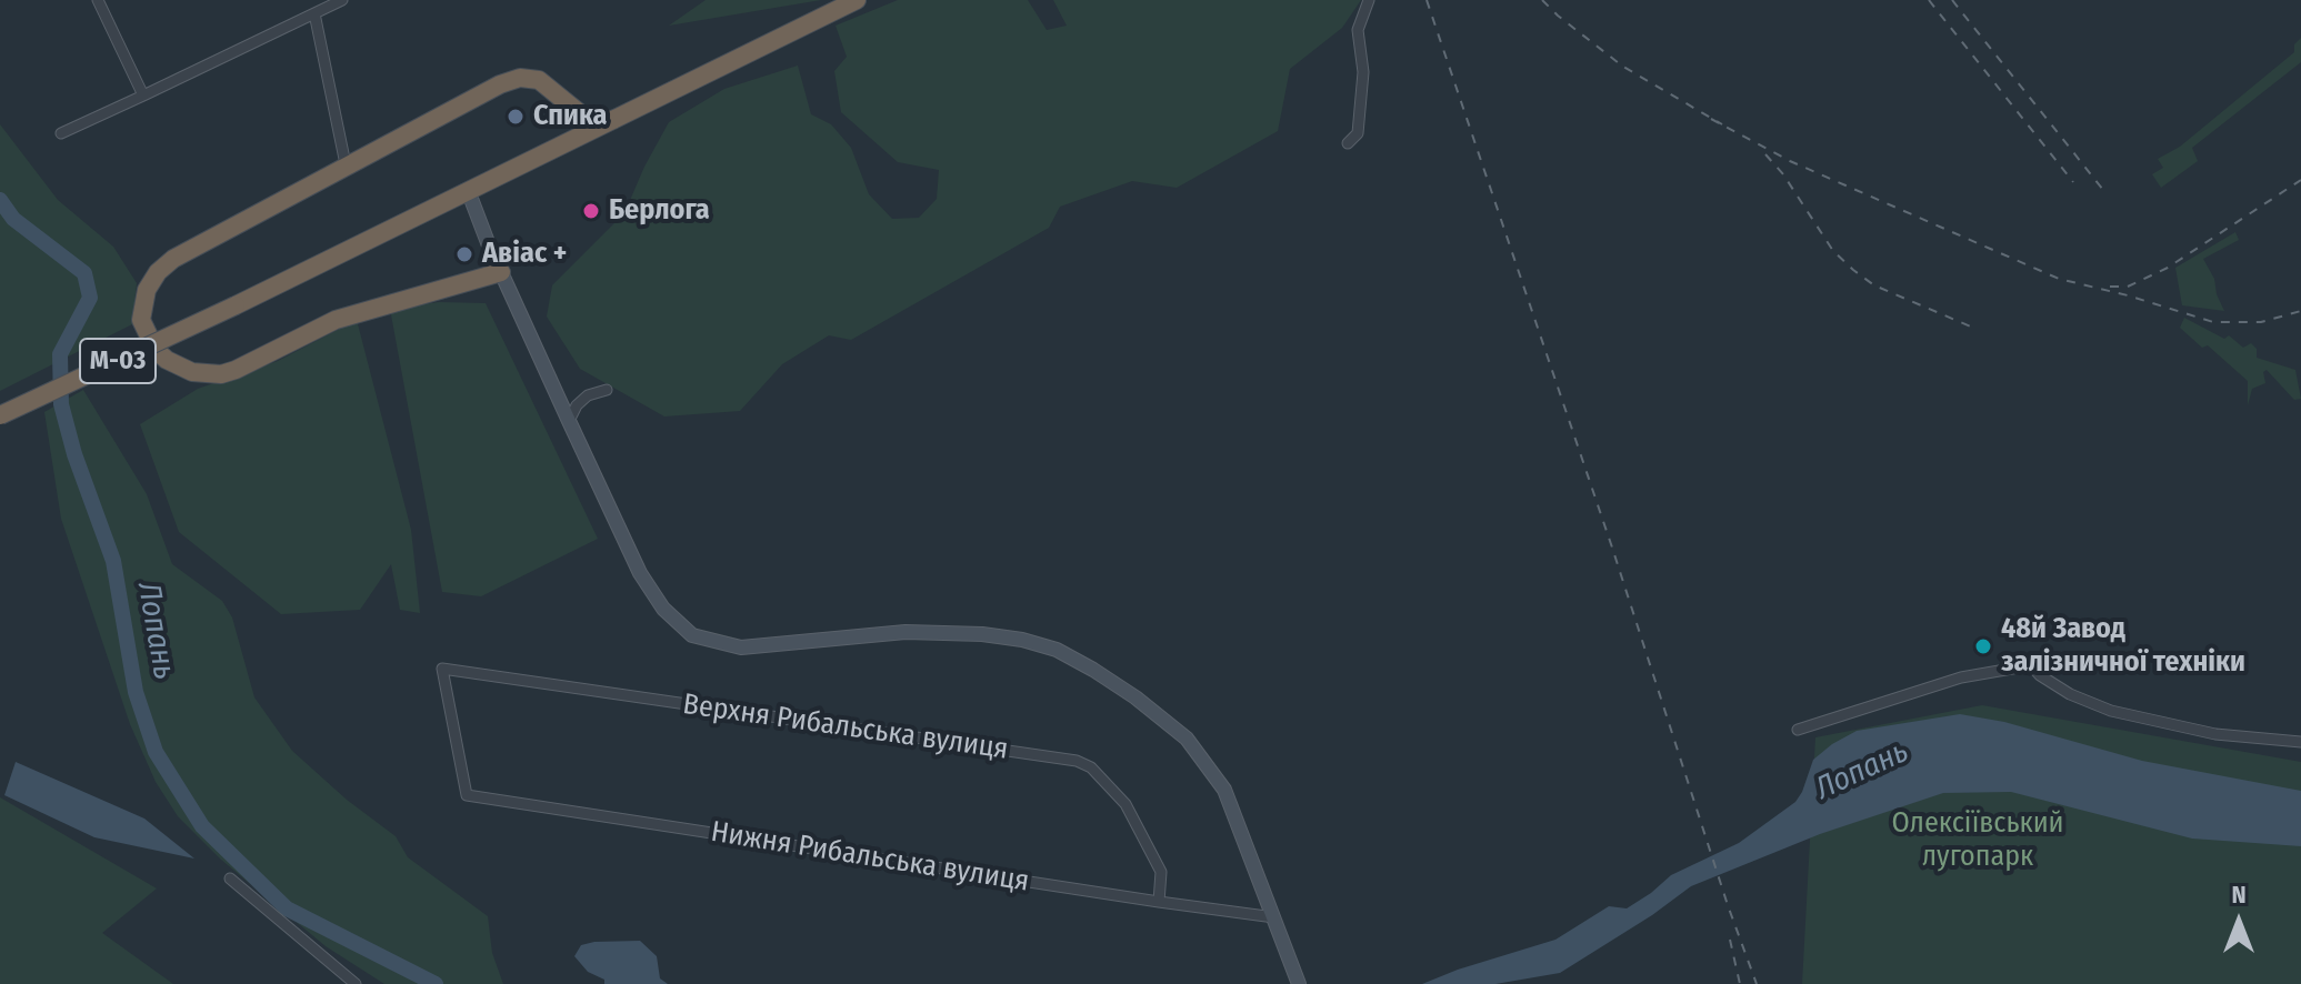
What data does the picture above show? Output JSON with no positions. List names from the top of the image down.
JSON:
{
  "streets": {
    "highway": ["М-03"],
    "street": ["Верхня Рибальська вулиця", "Нижня Рибальська вулиця"]
  },
  "crossings": [
    ["Верхня Рибальська вулиця", "Нижня Рибальська вулиця"]
  ],
  "water": ["Лопань"],
  "parks": ["Олексіївський лугопарк"],
  "places": [
    "Спика",
    "Берлога",
    "Авiас +",
    "48й Завод залізничної техніки"
  ],
  "north": "top"
}
